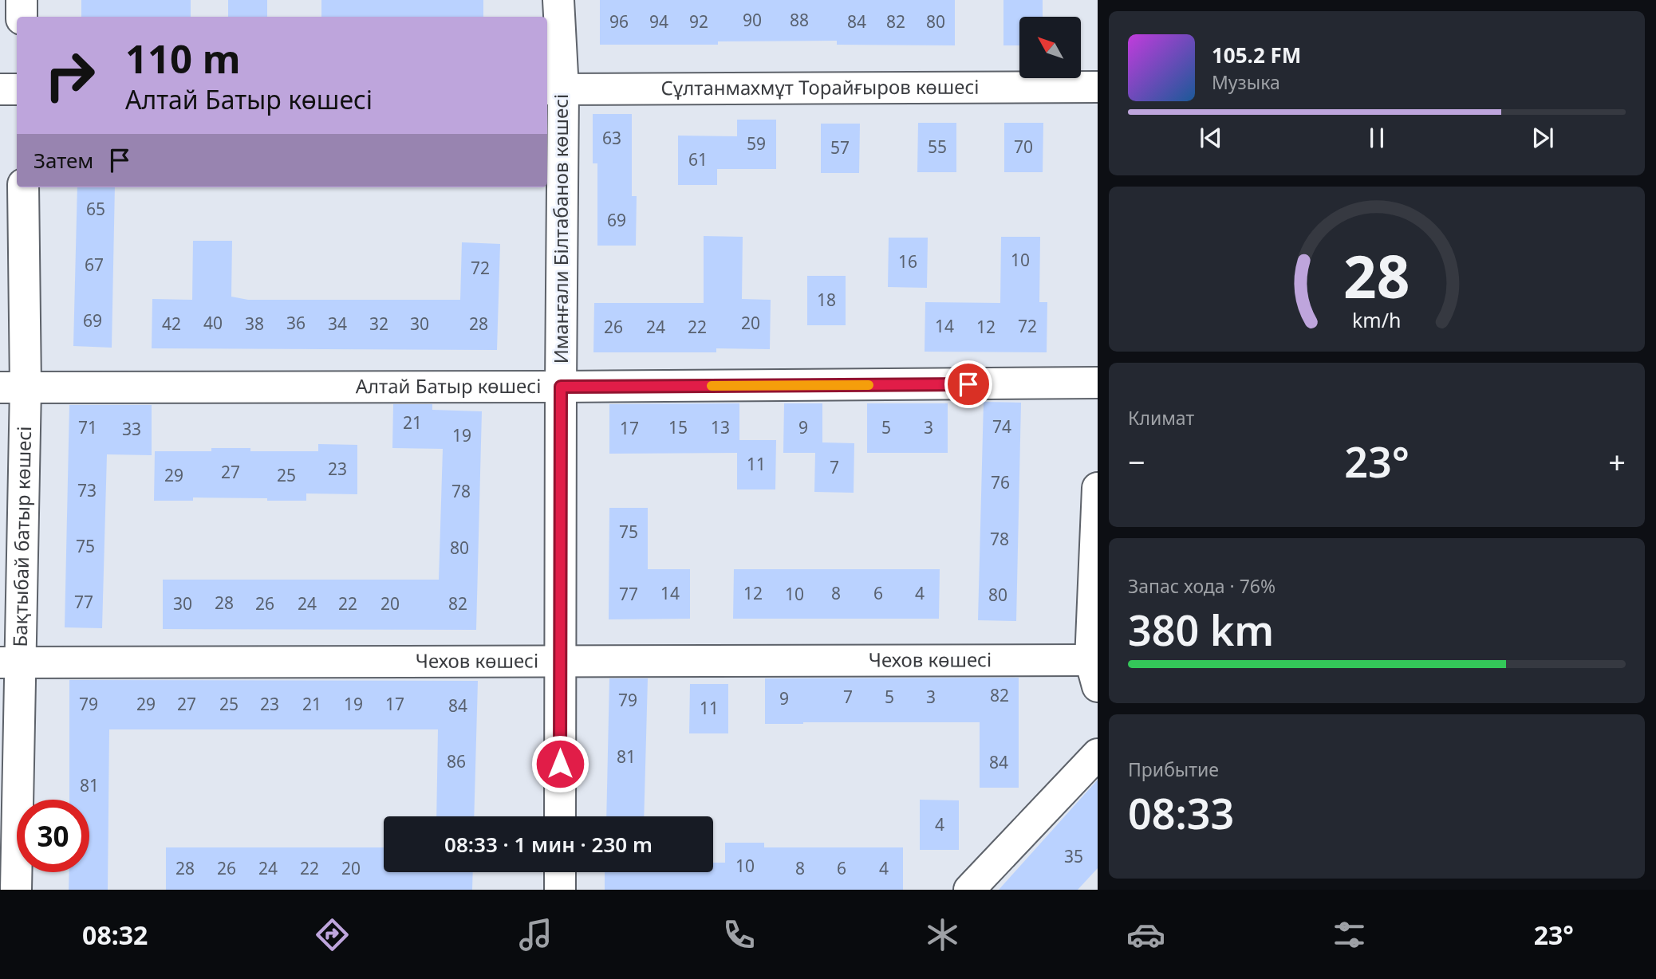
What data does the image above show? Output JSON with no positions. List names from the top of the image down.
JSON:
{
  "streets": {
    "street": [
      "Сұлтанмахмұт Торайғыров көшесі",
      "Иманғали Білтабанов көшесі",
      "Алтай Батыр көшесі",
      "Бақтыбай батыр көшесі",
      "Чехов көшесі"
    ]
  },
  "crossings": [
    ["Сұлтанмахмұт Торайғыров көшесі", "Иманғали Білтабанов көшесі"],
    ["Иманғали Білтабанов көшесі", "Алтай Батыр көшесі"],
    ["Иманғали Білтабанов көшесі", "Чехов көшесі"],
    ["Алтай Батыр көшесі", "Бақтыбай батыр көшесі"],
    ["Бақтыбай батыр көшесі", "Чехов көшесі"]
  ],
  "house_numbers": [
    "90",
    "88",
    "96",
    "94",
    "92",
    "84",
    "82",
    "80",
    "63",
    "59",
    "55",
    "70",
    "57",
    "61",
    "65",
    "69",
    "10",
    "16",
    "67",
    "72",
    "18",
    "69",
    "40",
    "36",
    "20",
    "42",
    "38",
    "34",
    "32",
    "30",
    "28",
    "14",
    "72",
    "26",
    "24",
    "22",
    "12",
    "21",
    "74",
    "71",
    "15",
    "13",
    "9",
    "5",
    "3",
    "17",
    "33",
    "19",
    "11",
    "7",
    "23",
    "27",
    "29",
    "25",
    "76",
    "73",
    "78",
    "75",
    "78",
    "75",
    "80",
    "14",
    "12",
    "8",
    "6",
    "4",
    "77",
    "10",
    "80",
    "77",
    "28",
    "30",
    "26",
    "24",
    "22",
    "20",
    "82",
    "82",
    "7",
    "5",
    "3",
    "9",
    "79",
    "79",
    "29",
    "27",
    "25",
    "23",
    "21",
    "19",
    "17",
    "84",
    "11",
    "81",
    "86",
    "84",
    "81",
    "4",
    "35",
    "10",
    "28",
    "26",
    "24",
    "22",
    "20",
    "8",
    "6",
    "4"
  ],
  "north": "top left",
  "page": {
    "turn": ["110 m", "Алтай Батыр көшесі"],
    "song": ["105.2 FM", "Музыка"],
    "then": "Затем",
    "tile": [
      "Климат",
      ["Запас хода · 76%", "380 km"],
      ["Прибытие", "08:33"]
    ],
    "heat": ["−", "23°", "+"],
    "limit": "30",
    "trip": "08:33 · 1 мин · 230 m",
    "tabs": ["08:32", "23°"],
    "gauge": ["28", "km/h"]
  }
}
